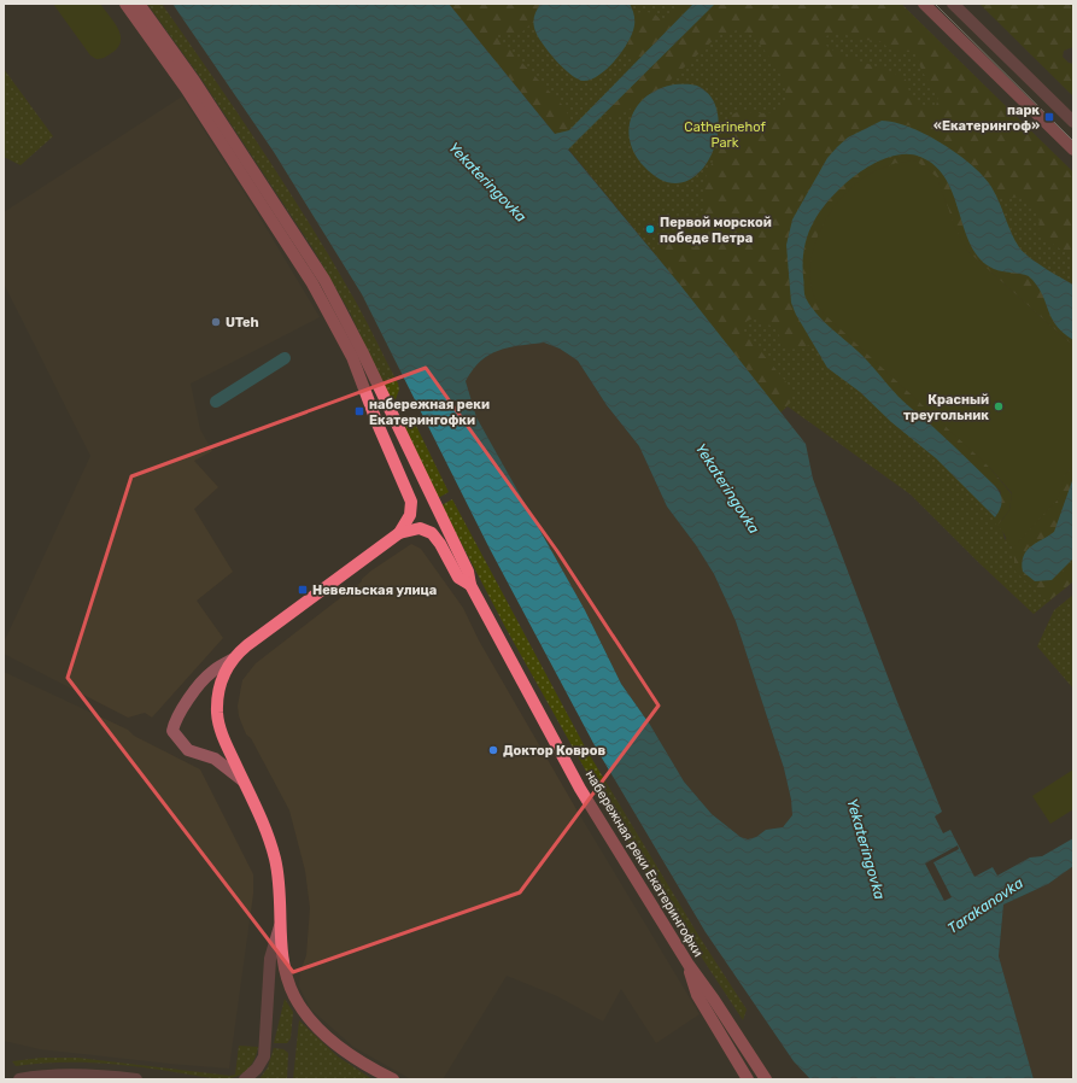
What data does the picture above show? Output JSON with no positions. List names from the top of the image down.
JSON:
{
  "streets": {
    "main road": ["набережная реки Екатерингофки"]
  },
  "water": ["Yekateringovka", "Tarakanovka"],
  "parks": ["Catherinehof Park"],
  "places": {
    "transit": ["парк «Екатерингоф»", "набережная реки Екатерингофки", "Невельская улица"],
    "other": [
      "Первой морской победе Петра",
      "UTeh",
      "Красный треугольник",
      "Доктор Ковров"
    ]
  }
}
